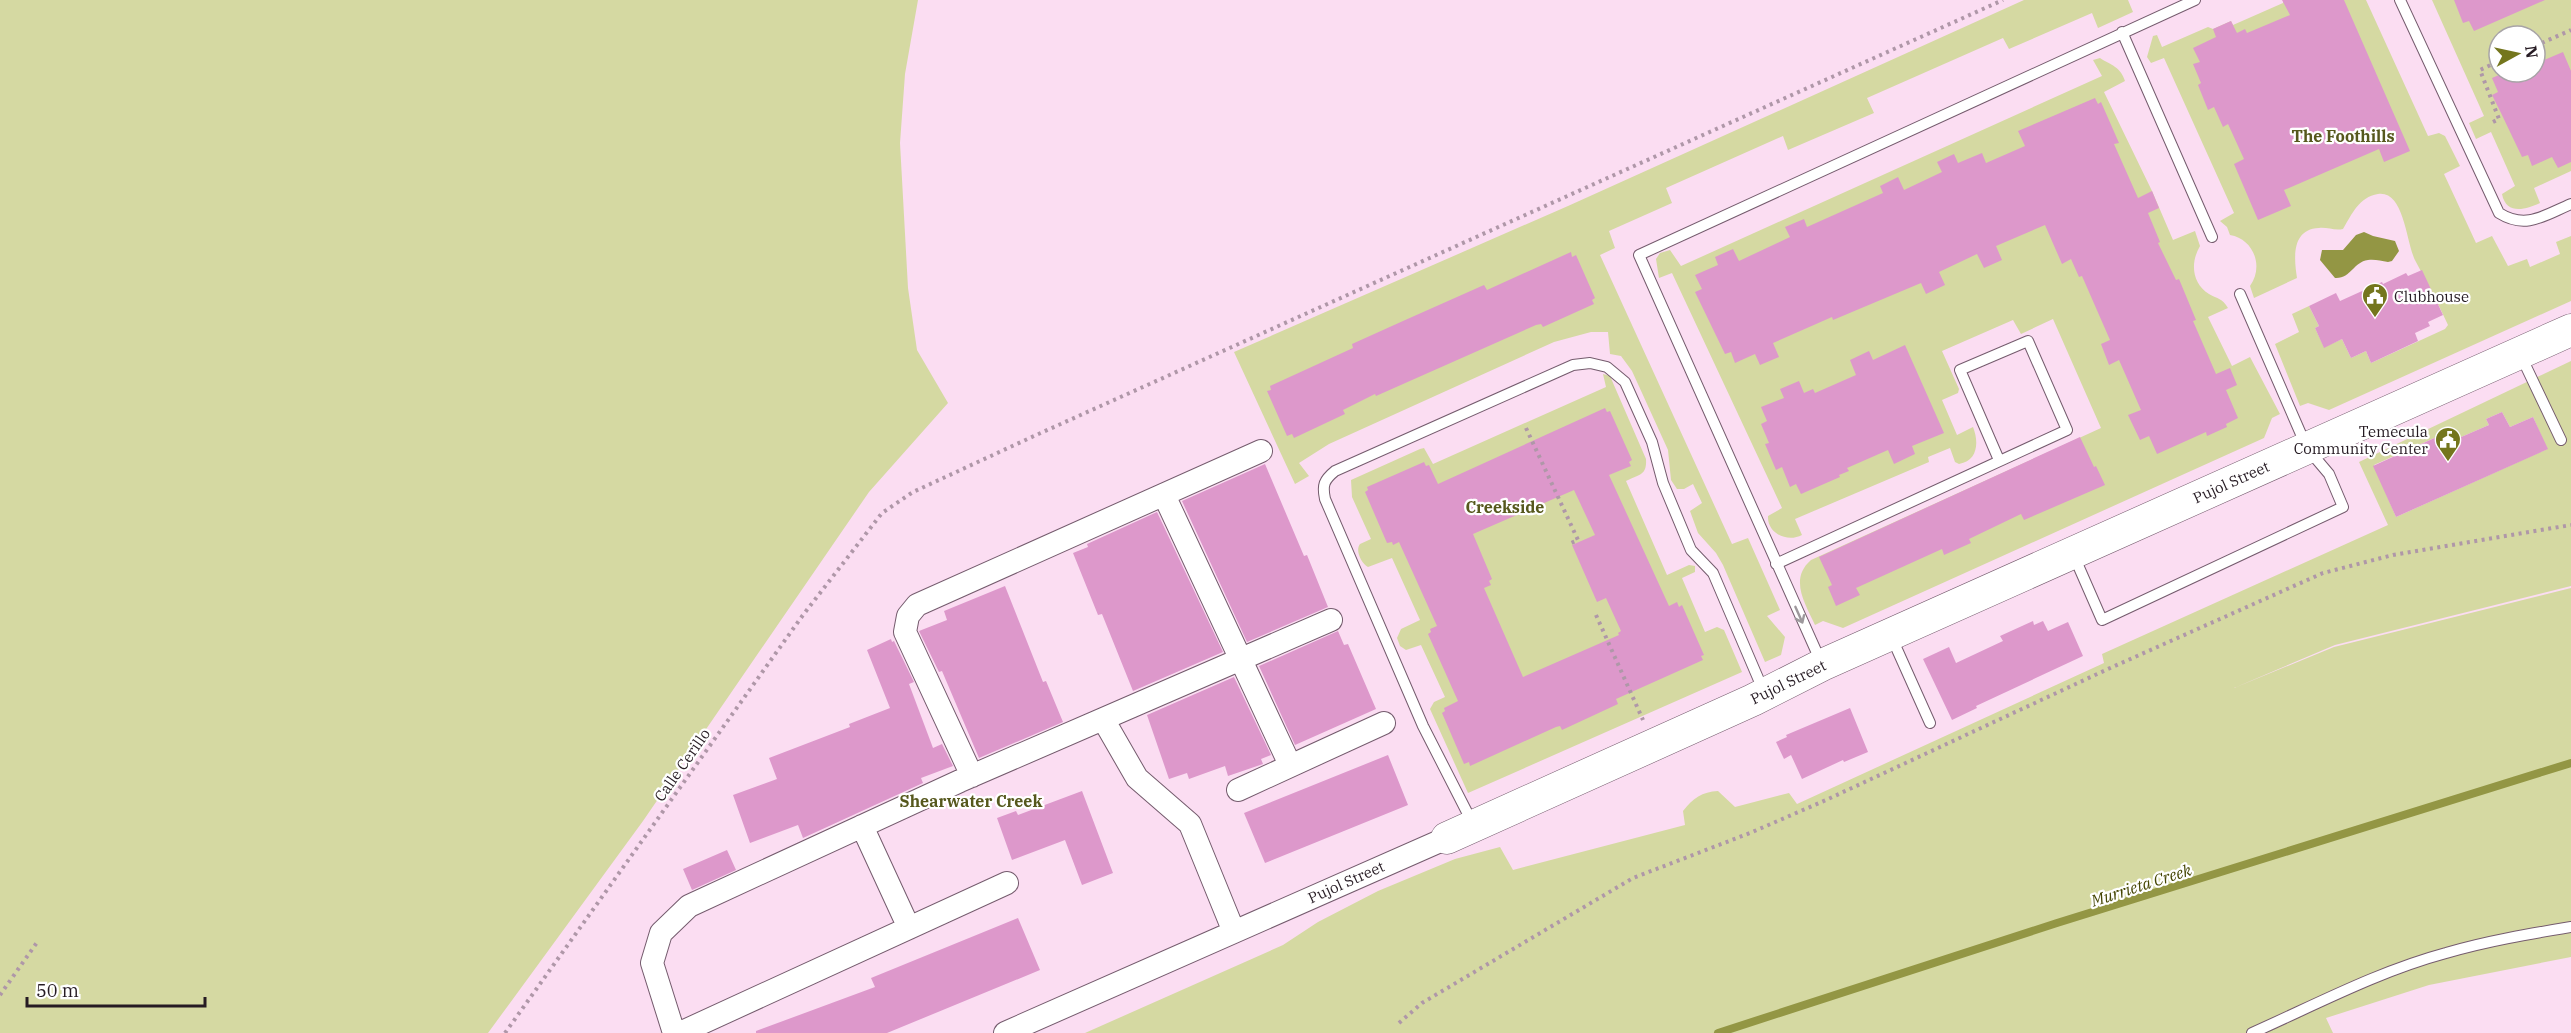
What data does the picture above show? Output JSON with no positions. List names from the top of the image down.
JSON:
{
  "streets": {
    "street": ["Pujol Street"],
    "path": ["Calle Cerillo"]
  },
  "districts": ["The Foothills", "Creekside", "Shearwater Creek"],
  "water": ["Murrieta Creek"],
  "places": {
    "public building": ["Clubhouse", "Temecula Community Center"]
  },
  "scale_bar": "50 m",
  "north": "right"
}
